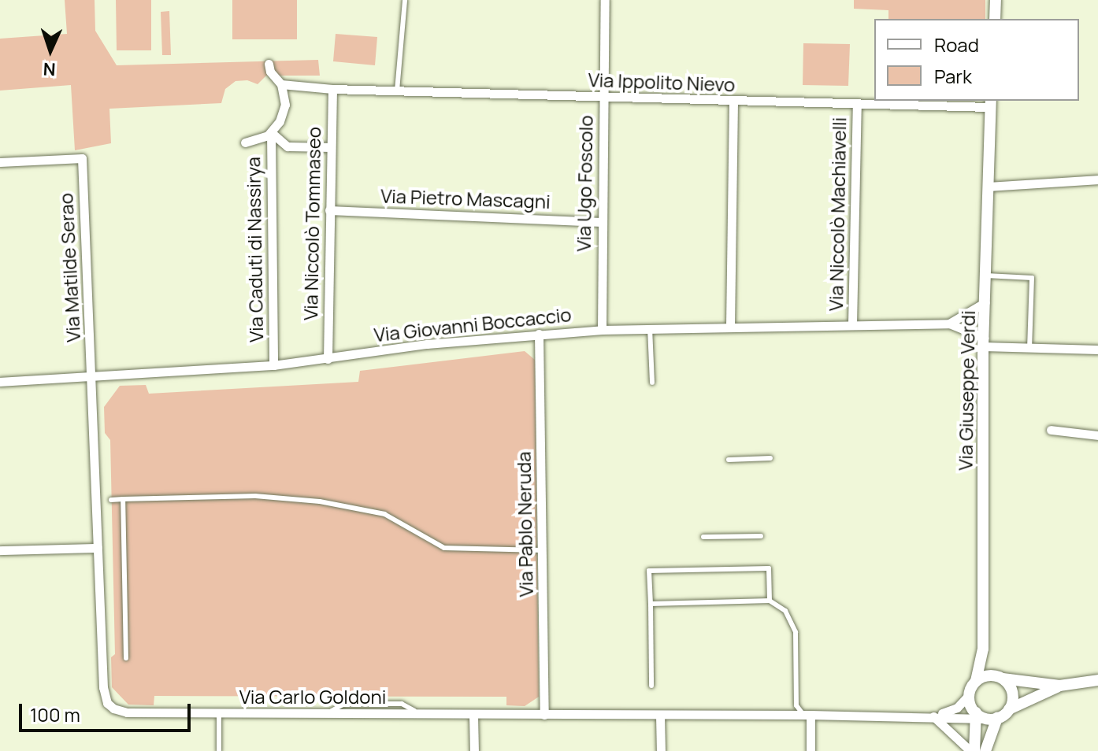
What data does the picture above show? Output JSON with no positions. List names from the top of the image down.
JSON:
{
  "streets": {
    "street": [
      "Via Ippolito Nievo",
      "Via Ugo Foscolo",
      "Via Pietro Mascagni",
      "Via Niccolò Machiavelli",
      "Via Niccolò Tommaseo",
      "Via Caduti di Nassirya",
      "Via Matilde Serao",
      "Via Giovanni Boccaccio",
      "Via Giuseppe Verdi",
      "Via Pablo Neruda",
      "Via Carlo Goldoni"
    ]
  },
  "crossings": [
    ["Via Ippolito Nievo", "Via Ugo Foscolo"],
    ["Via Ippolito Nievo", "Via Niccolò Machiavelli"],
    ["Via Ippolito Nievo", "Via Niccolò Tommaseo"],
    ["Via Ippolito Nievo", "Via Giuseppe Verdi"],
    ["Via Ugo Foscolo", "Via Pietro Mascagni"],
    ["Via Ugo Foscolo", "Via Giovanni Boccaccio"],
    ["Via Pietro Mascagni", "Via Niccolò Tommaseo"],
    ["Via Niccolò Machiavelli", "Via Giovanni Boccaccio"],
    ["Via Niccolò Tommaseo", "Via Giovanni Boccaccio"],
    ["Via Caduti di Nassirya", "Via Giovanni Boccaccio"],
    ["Via Matilde Serao", "Via Giovanni Boccaccio"],
    ["Via Matilde Serao", "Via Carlo Goldoni"],
    ["Via Giovanni Boccaccio", "Via Giuseppe Verdi"],
    ["Via Giovanni Boccaccio", "Via Pablo Neruda"],
    ["Via Giovanni Boccaccio", "Via Carlo Goldoni"],
    ["Via Giuseppe Verdi", "Via Carlo Goldoni"],
    ["Via Pablo Neruda", "Via Carlo Goldoni"]
  ],
  "legend": ["Road", "Park"],
  "scale_bar": "100 m",
  "north": "bottom"
}
